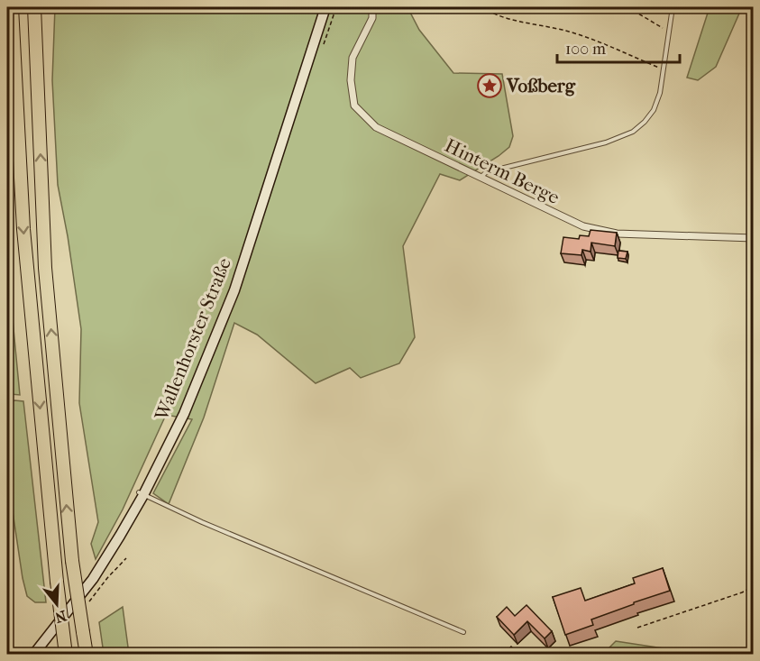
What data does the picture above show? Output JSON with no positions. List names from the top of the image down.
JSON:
{
  "streets": {
    "main road": ["Wallenhorster Straße"],
    "street": ["Hinterm Berge"]
  },
  "places": {
    "place": ["Voßberg"]
  },
  "scale_bar": "100 m",
  "north": "bottom"
}
